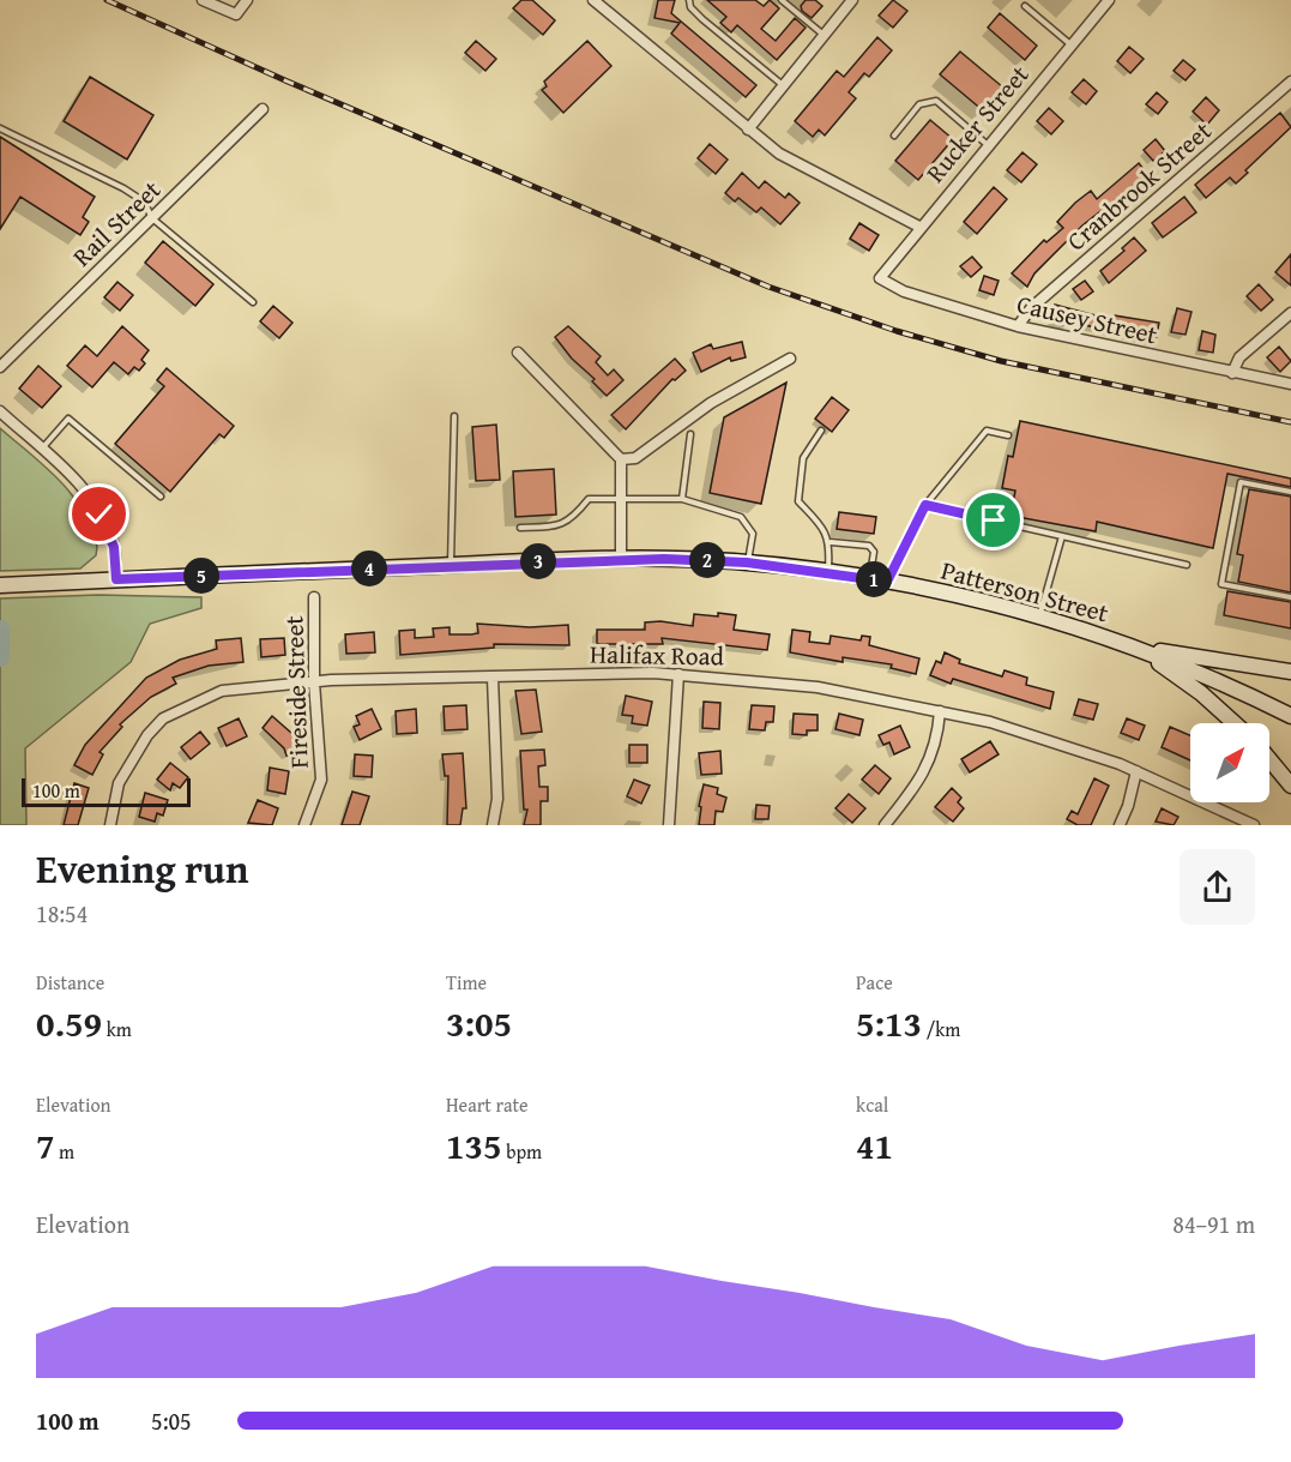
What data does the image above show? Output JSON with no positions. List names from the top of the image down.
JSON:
{
  "streets": {
    "main road": ["Patterson Street"],
    "street": [
      "Rucker Street",
      "Cranbrook Street",
      "Rail Street",
      "Causey Street",
      "Halifax Road",
      "Fireside Street"
    ]
  },
  "crossings": [
    ["Rucker Street", "Causey Street"],
    ["Cranbrook Street", "Causey Street"],
    ["Halifax Road", "Fireside Street"]
  ],
  "scale_bar": "100 m",
  "north": "top right",
  "page": {
    "pins": [
      "2",
      "3",
      "4",
      "5",
      "1"
    ],
    "scale": "100 m",
    "heading": ["Evening run", "18:54"],
    "stats": [
      ["Distance", "0.59 km"],
      ["Time", "3:05"],
      ["Pace", "5:13 /km"],
      ["Elevation", "7 m"],
      ["Heart rate", "135 bpm"],
      ["kcal", "41"]
    ],
    "chart": ["Elevation", "84–91 m"],
    "list": [
      {
        "name": "100 m",
        "note": "5:05"
      }
    ]
  }
}
